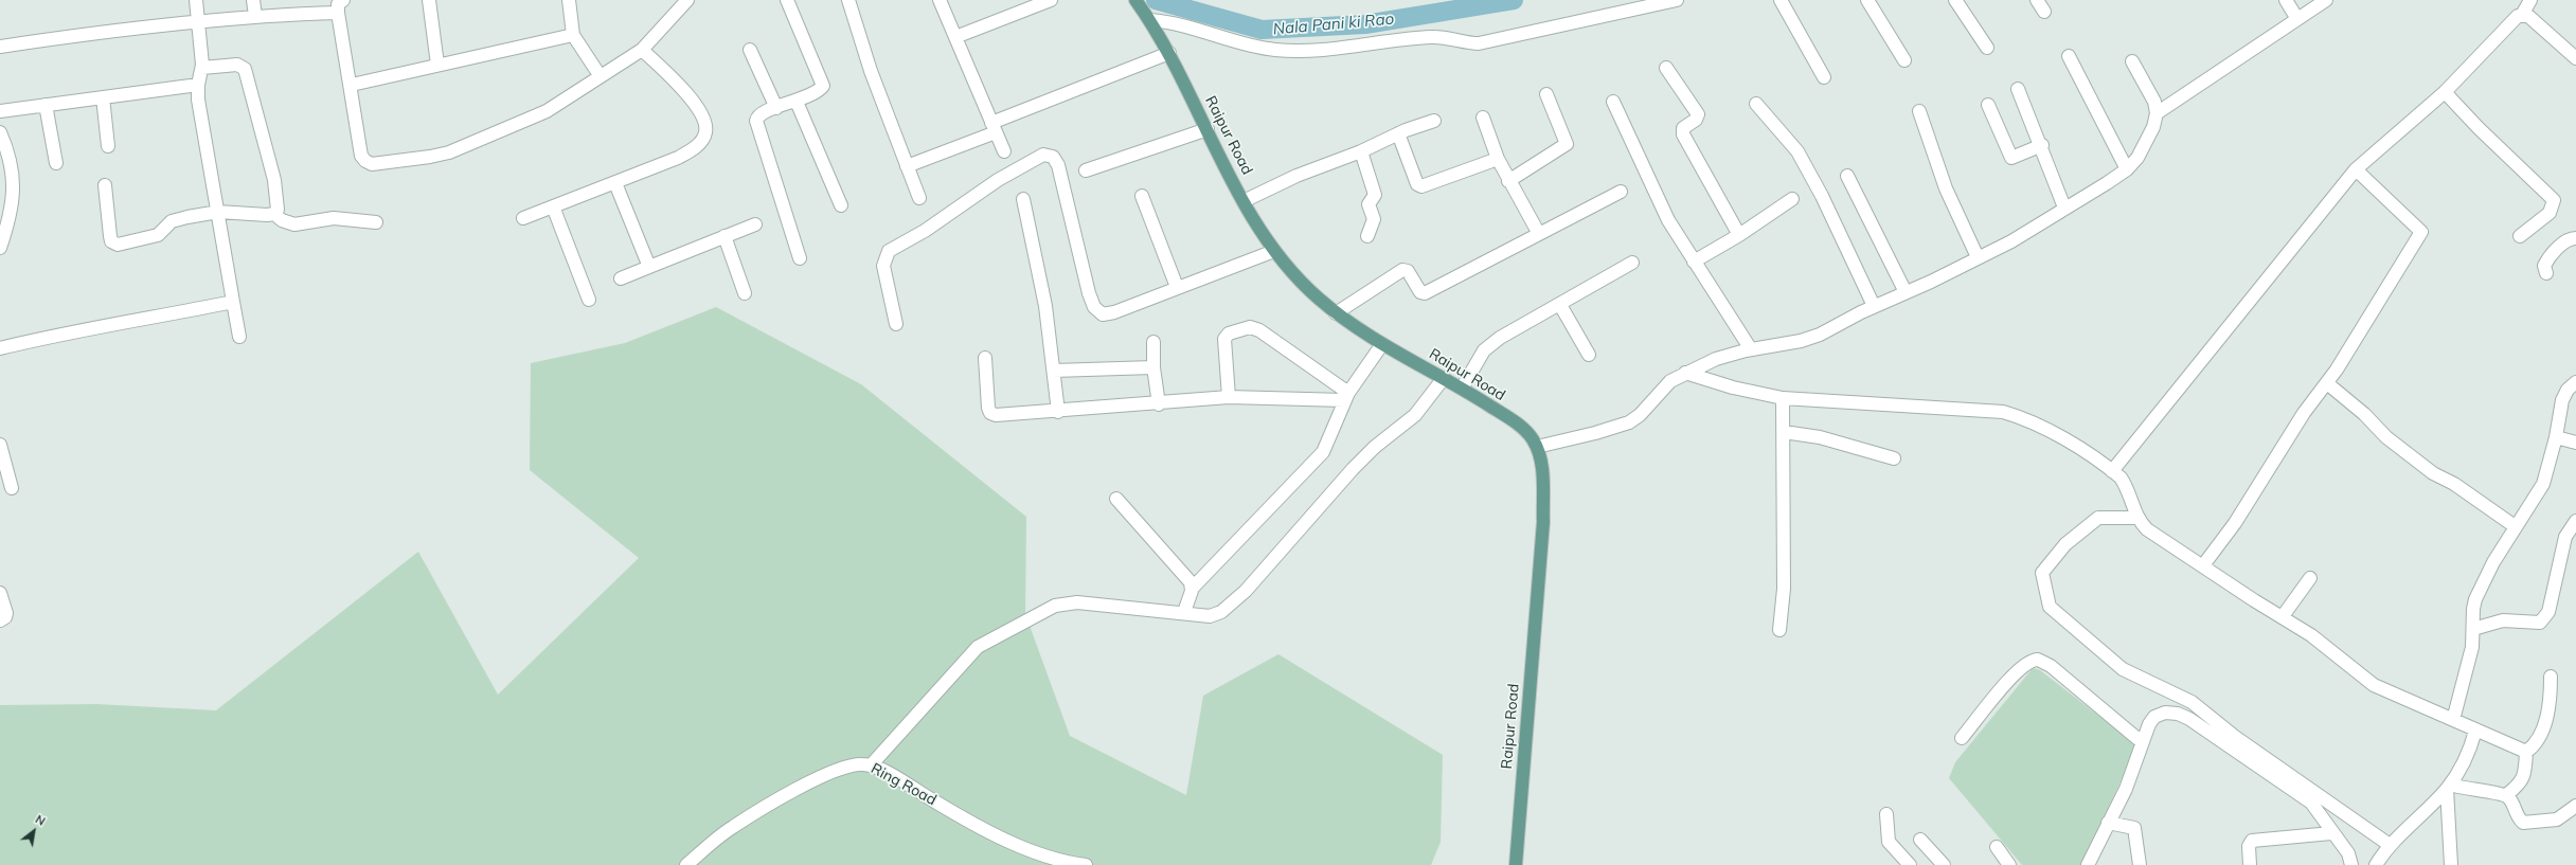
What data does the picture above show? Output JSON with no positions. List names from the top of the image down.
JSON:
{
  "streets": {
    "main road": ["Raipur Road"],
    "street": ["Ring Road"]
  },
  "water": ["Nala Pani ki Rao"],
  "north": "top right"
}
